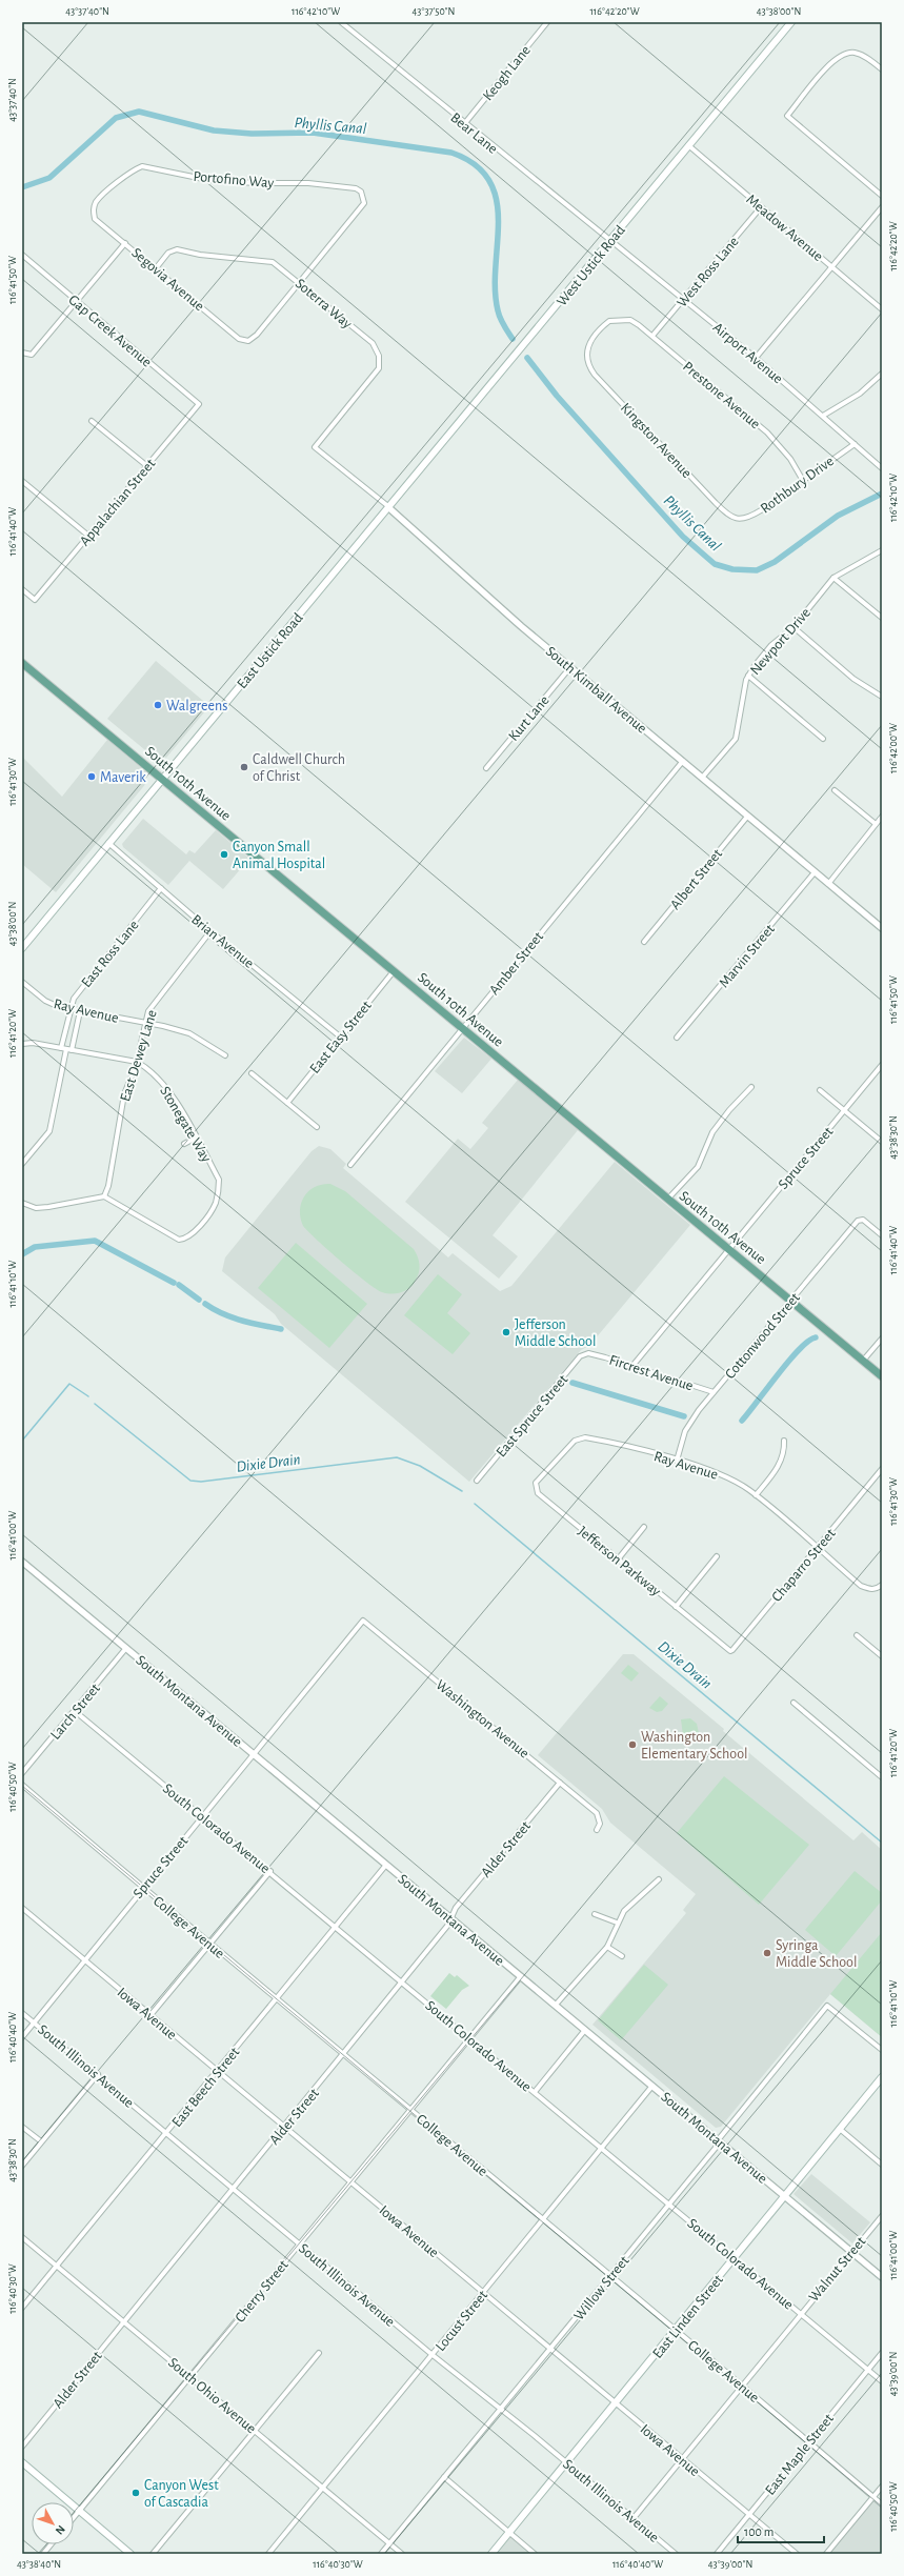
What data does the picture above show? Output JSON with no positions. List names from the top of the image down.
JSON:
{
  "streets": {
    "main road": [
      "West Ustick Road",
      "East Ustick Road",
      "South 10th Avenue",
      "East Linden Street"
    ],
    "street": [
      "Keogh Lane",
      "Bear Lane",
      "Portofino Way",
      "Meadow Avenue",
      "West Ross Lane",
      "Segovia Avenue",
      "Soterra Way",
      "Gap Creek Avenue",
      "Airport Avenue",
      "Prestone Avenue",
      "Kingston Avenue",
      "Rothbury Drive",
      "Appalachian Street",
      "Newport Drive",
      "South Kimball Avenue",
      "Kurt Lane",
      "Albert Street",
      "Brian Avenue",
      "East Ross Lane",
      "Marvin Street",
      "Amber Street",
      "Ray Avenue",
      "East Easy Street",
      "East Dewey Lane",
      "Stonegate Way",
      "Spruce Street",
      "Cottonwood Street",
      "Fircrest Avenue",
      "East Spruce Street",
      "Jefferson Parkway",
      "Chaparro Street",
      "South Montana Avenue",
      "Larch Street",
      "Washington Avenue",
      "South Colorado Avenue",
      "Alder Street",
      "College Avenue",
      "Iowa Avenue",
      "South Illinois Avenue",
      "East Beech Street",
      "Walnut Street",
      "Willow Street",
      "Cherry Street",
      "Locust Street",
      "South Ohio Avenue",
      "East Maple Street"
    ]
  },
  "crossings": [
    ["Keogh Lane", "Bear Lane"],
    ["Bear Lane", "West Ustick Road"],
    ["Bear Lane", "Airport Avenue"],
    ["Portofino Way", "Segovia Avenue"],
    ["Portofino Way", "Soterra Way"],
    ["Meadow Avenue", "West Ustick Road"],
    ["Meadow Avenue", "West Ross Lane"],
    ["West Ustick Road", "Airport Avenue"],
    ["West Ustick Road", "East Ustick Road"],
    ["West Ustick Road", "South Kimball Avenue"],
    ["West Ross Lane", "Airport Avenue"],
    ["West Ross Lane", "Prestone Avenue"],
    ["Segovia Avenue", "Soterra Way"],
    ["Soterra Way", "South Kimball Avenue"],
    ["Gap Creek Avenue", "Appalachian Street"],
    ["Airport Avenue", "Rothbury Drive"],
    ["Prestone Avenue", "Kingston Avenue"],
    ["Prestone Avenue", "Rothbury Drive"],
    ["Kingston Avenue", "Rothbury Drive"],
    ["Newport Drive", "South Kimball Avenue"],
    ["East Ustick Road", "South Kimball Avenue"],
    ["East Ustick Road", "South 10th Avenue"],
    ["East Ustick Road", "Brian Avenue"],
    ["South Kimball Avenue", "Kurt Lane"],
    ["South Kimball Avenue", "Albert Street"],
    ["South Kimball Avenue", "Marvin Street"],
    ["South Kimball Avenue", "Amber Street"],
    ["South 10th Avenue", "Amber Street"],
    ["South 10th Avenue", "East Easy Street"],
    ["South 10th Avenue", "Spruce Street"],
    ["South 10th Avenue", "Cottonwood Street"],
    ["Brian Avenue", "East Ross Lane"],
    ["Brian Avenue", "East Easy Street"],
    ["Brian Avenue", "East Dewey Lane"],
    ["East Ross Lane", "Ray Avenue"],
    ["East Ross Lane", "Stonegate Way"],
    ["Ray Avenue", "East Dewey Lane"],
    ["Ray Avenue", "Cottonwood Street"],
    ["Ray Avenue", "Jefferson Parkway"],
    ["Ray Avenue", "Chaparro Street"],
    ["East Dewey Lane", "Stonegate Way"],
    ["Spruce Street", "South Montana Avenue"],
    ["Spruce Street", "Washington Avenue"],
    ["Spruce Street", "South Colorado Avenue"],
    ["Spruce Street", "College Avenue"],
    ["Spruce Street", "Iowa Avenue"],
    ["Spruce Street", "South Illinois Avenue"],
    ["Cottonwood Street", "Fircrest Avenue"],
    ["Fircrest Avenue", "East Spruce Street"],
    ["Jefferson Parkway", "Chaparro Street"],
    ["South Montana Avenue", "Larch Street"],
    ["South Montana Avenue", "Alder Street"],
    ["South Montana Avenue", "East Beech Street"],
    ["South Montana Avenue", "Walnut Street"],
    ["South Montana Avenue", "Willow Street"],
    ["South Montana Avenue", "Cherry Street"],
    ["South Montana Avenue", "East Linden Street"],
    ["South Montana Avenue", "Locust Street"],
    ["Larch Street", "South Colorado Avenue"],
    ["Washington Avenue", "Alder Street"],
    ["South Colorado Avenue", "Alder Street"],
    ["South Colorado Avenue", "East Beech Street"],
    ["South Colorado Avenue", "Walnut Street"],
    ["South Colorado Avenue", "Willow Street"],
    ["South Colorado Avenue", "Cherry Street"],
    ["South Colorado Avenue", "East Linden Street"],
    ["South Colorado Avenue", "Locust Street"],
    ["South Colorado Avenue", "East Maple Street"],
    ["Alder Street", "College Avenue"],
    ["Alder Street", "Iowa Avenue"],
    ["Alder Street", "South Illinois Avenue"],
    ["Alder Street", "South Ohio Avenue"],
    ["College Avenue", "East Beech Street"],
    ["College Avenue", "Walnut Street"],
    ["College Avenue", "Willow Street"],
    ["College Avenue", "Cherry Street"],
    ["College Avenue", "East Linden Street"],
    ["College Avenue", "Locust Street"],
    ["College Avenue", "East Maple Street"],
    ["Iowa Avenue", "East Beech Street"],
    ["Iowa Avenue", "Walnut Street"],
    ["Iowa Avenue", "Willow Street"],
    ["Iowa Avenue", "Cherry Street"],
    ["Iowa Avenue", "East Linden Street"],
    ["Iowa Avenue", "Locust Street"],
    ["Iowa Avenue", "East Maple Street"],
    ["South Illinois Avenue", "East Beech Street"],
    ["South Illinois Avenue", "Walnut Street"],
    ["South Illinois Avenue", "Willow Street"],
    ["South Illinois Avenue", "Cherry Street"],
    ["South Illinois Avenue", "East Linden Street"],
    ["South Illinois Avenue", "Locust Street"],
    ["East Beech Street", "South Ohio Avenue"],
    ["Willow Street", "South Ohio Avenue"],
    ["Cherry Street", "South Ohio Avenue"],
    ["Locust Street", "South Ohio Avenue"]
  ],
  "water": ["Phyllis Canal", "Dixie Drain"],
  "places": [
    "Walgreens",
    "Caldwell Church of Christ",
    "Maverik",
    "Canyon Small Animal Hospital",
    "Jefferson Middle School",
    "Washington Elementary School",
    "Syringa Middle School",
    "Canyon West of Cascadia"
  ],
  "scale_bar": "100 m",
  "north": "bottom right",
  "coordinates": [
    "43°37'40\"N",
    "116°42'10\"W",
    "43°37'50\"N",
    "116°42'20\"W",
    "43°38'00\"N",
    "116°41'50\"W",
    "116°41'40\"W",
    "116°42'00\"W",
    "116°41'30\"W",
    "116°41'20\"W",
    "43°38'30\"N",
    "116°41'10\"W",
    "116°41'00\"W",
    "116°40'50\"W",
    "116°40'40\"W",
    "116°40'30\"W",
    "43°39'00\"N",
    "43°38'40\"N"
  ]
}
